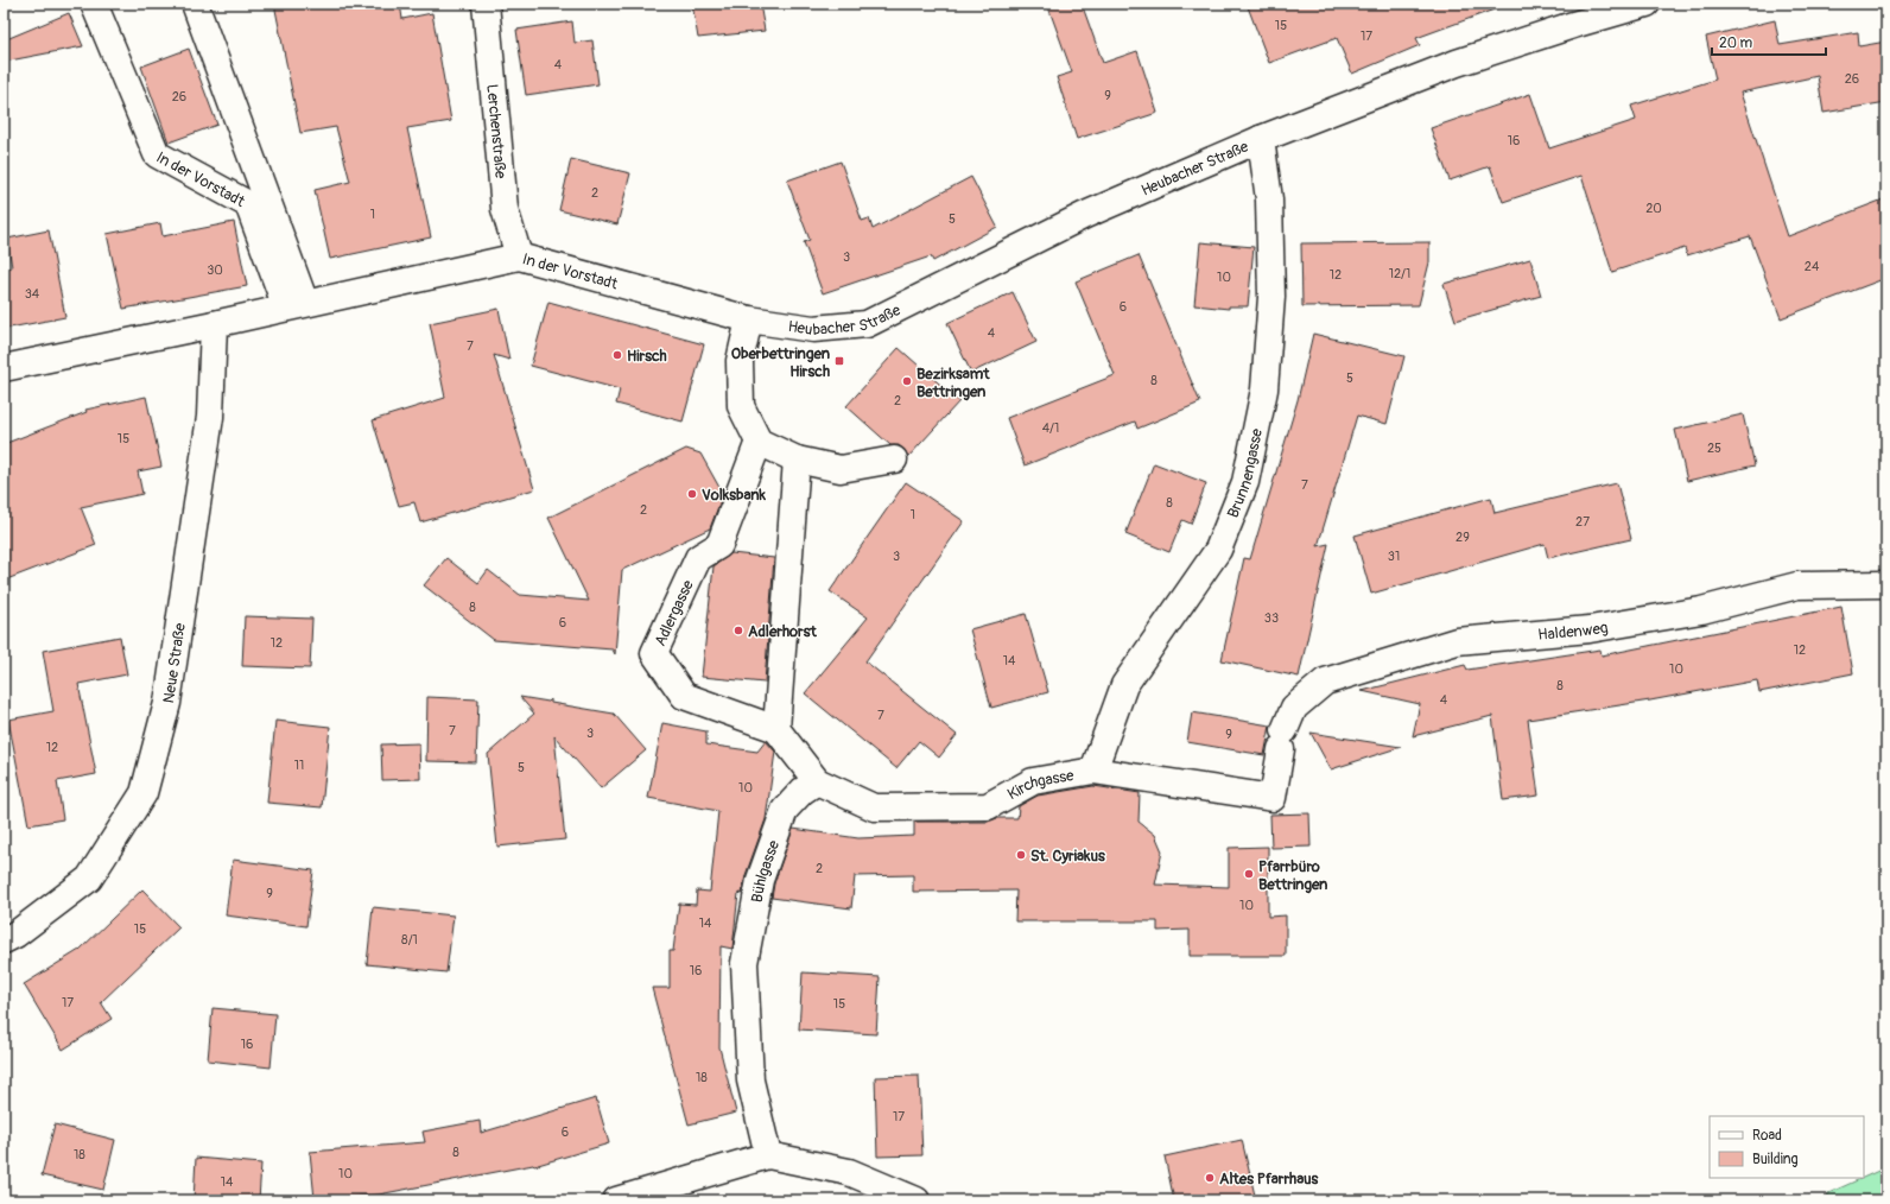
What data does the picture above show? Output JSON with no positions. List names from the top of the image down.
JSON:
{
  "streets": {
    "street": [
      "Lerchenstraße",
      "Heubacher Straße",
      "In der Vorstadt",
      "Brunnengasse",
      "Adlergasse",
      "Haldenweg",
      "Neue Straße",
      "Kirchgasse",
      "Bühlgasse"
    ]
  },
  "crossings": [
    ["Lerchenstraße", "In der Vorstadt"],
    ["Heubacher Straße", "In der Vorstadt"],
    ["Heubacher Straße", "Brunnengasse"],
    ["In der Vorstadt", "Neue Straße"],
    ["Brunnengasse", "Kirchgasse"],
    ["Haldenweg", "Kirchgasse"],
    ["Kirchgasse", "Bühlgasse"]
  ],
  "places": {
    "other": [
      "Hirsch",
      "Bezirksamt Bettringen",
      "Volksbank",
      "Adlerhorst",
      "St. Cyriakus",
      "Pfarrbüro Bettringen",
      "Altes Pfarrhaus"
    ],
    "transit": ["Oberbettringen Hirsch"]
  },
  "house_numbers": [
    "15",
    "17",
    "4",
    "26",
    "9",
    "26",
    "16",
    "2",
    "20",
    "1",
    "5",
    "3",
    "24",
    "30",
    "12/1",
    "12",
    "10",
    "34",
    "6",
    "4",
    "7",
    "5",
    "8",
    "2",
    "4/1",
    "15",
    "25",
    "7",
    "8",
    "2",
    "1",
    "27",
    "29",
    "3",
    "31",
    "8",
    "33",
    "6",
    "12",
    "12",
    "14",
    "10",
    "8",
    "4",
    "7",
    "7",
    "3",
    "9",
    "12",
    "11",
    "5",
    "10",
    "2",
    "9",
    "10",
    "14",
    "15",
    "8/1",
    "16",
    "17",
    "15",
    "16",
    "18",
    "17",
    "6",
    "8",
    "18",
    "10",
    "14"
  ],
  "legend": ["Road", "Building"],
  "scale_bar": "20 m"
}
